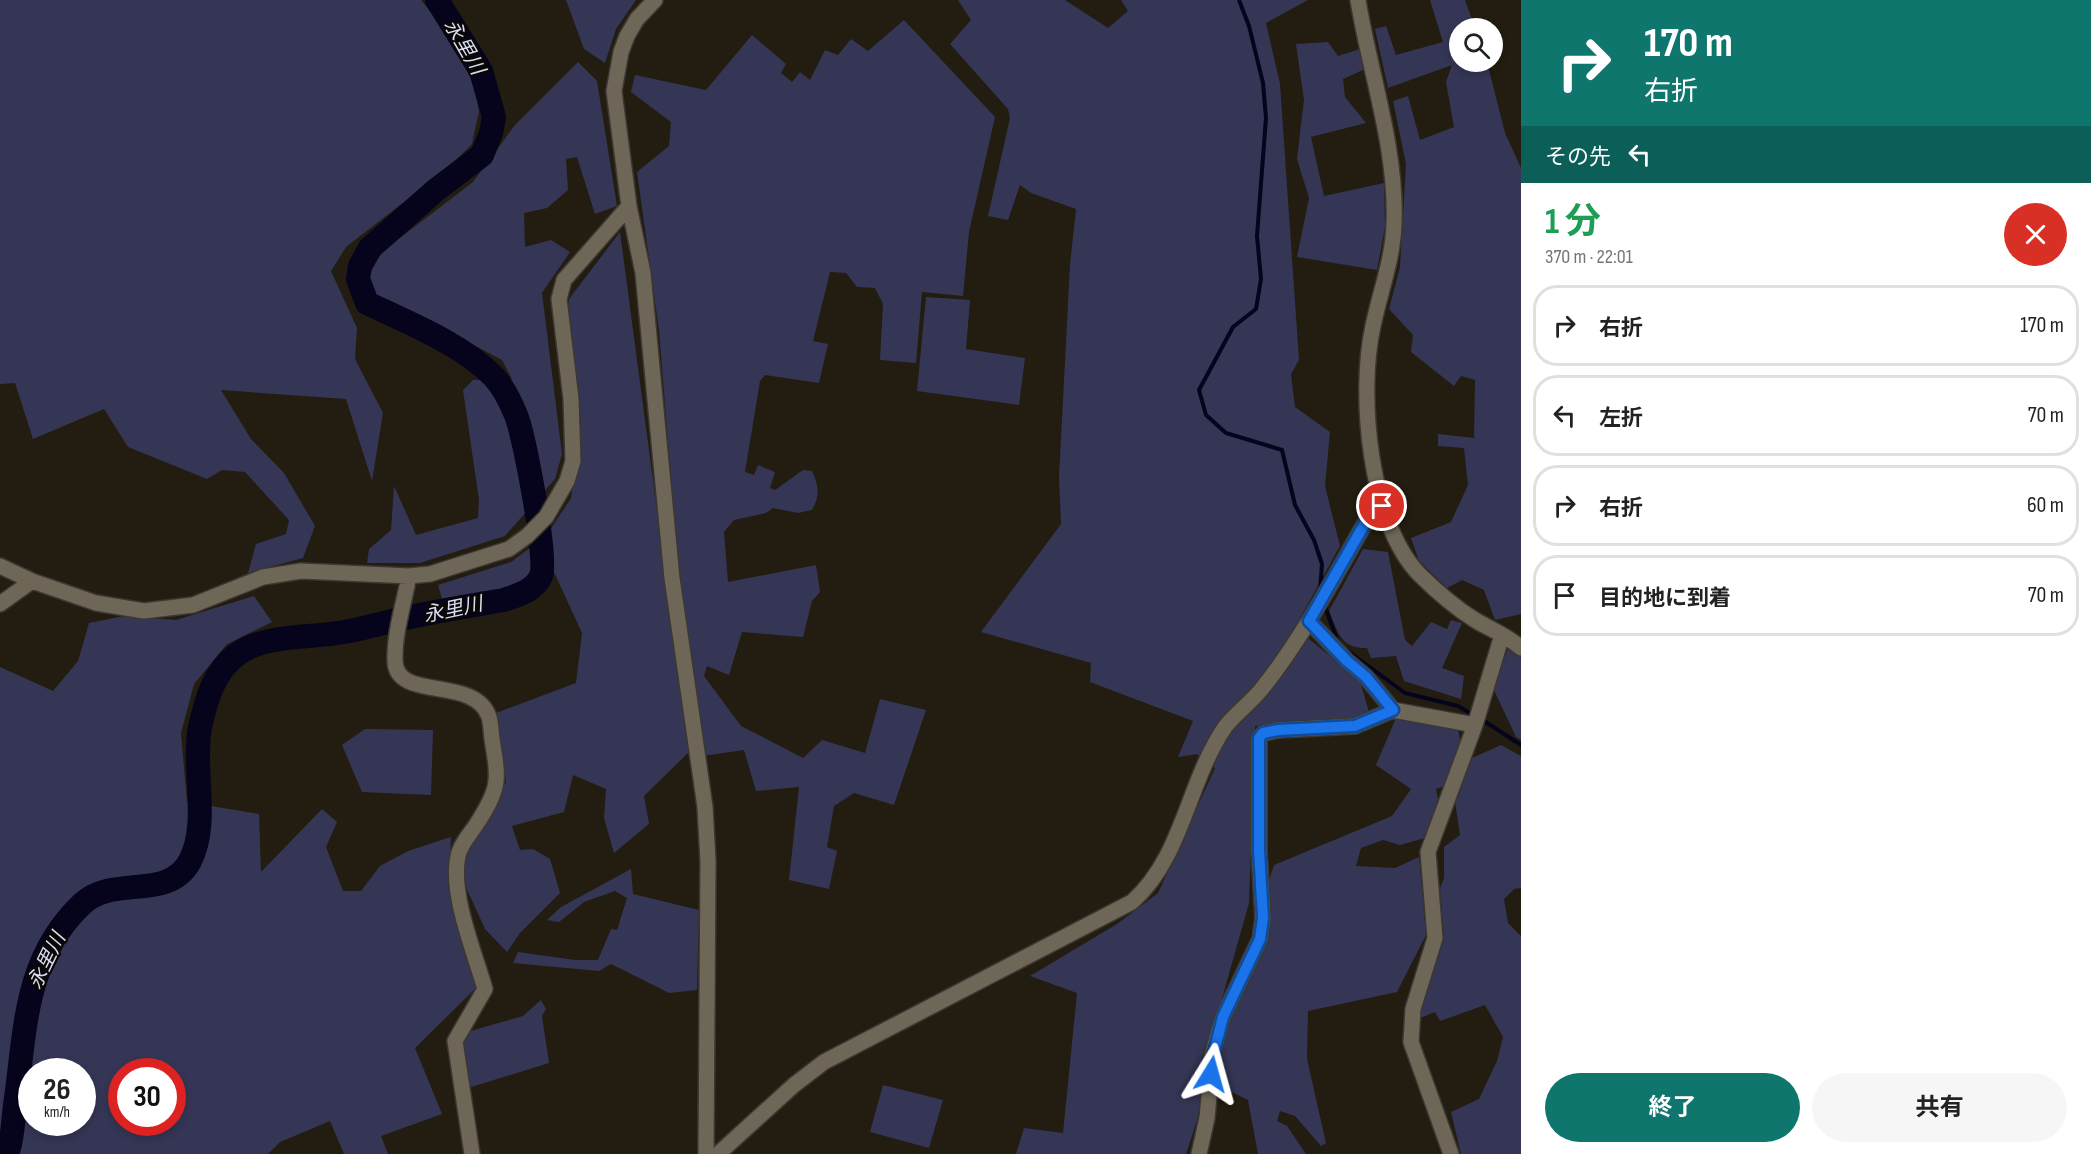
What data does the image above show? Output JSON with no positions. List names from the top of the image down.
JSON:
{
  "water": ["永里川"],
  "page": {
    "turn": ["170 m", "右折"],
    "then": "その先",
    "heading": ["1 分", "370 m · 22:01"],
    "list": [
      {
        "name": "右折",
        "value": "170 m"
      },
      {
        "name": "左折",
        "value": "70 m"
      },
      {
        "name": "右折",
        "value": "60 m"
      },
      {
        "name": "目的地に到着",
        "value": "70 m"
      }
    ],
    "speed": "26 km/h",
    "limit": "30",
    "buttons": ["終了", "共有"]
  }
}
